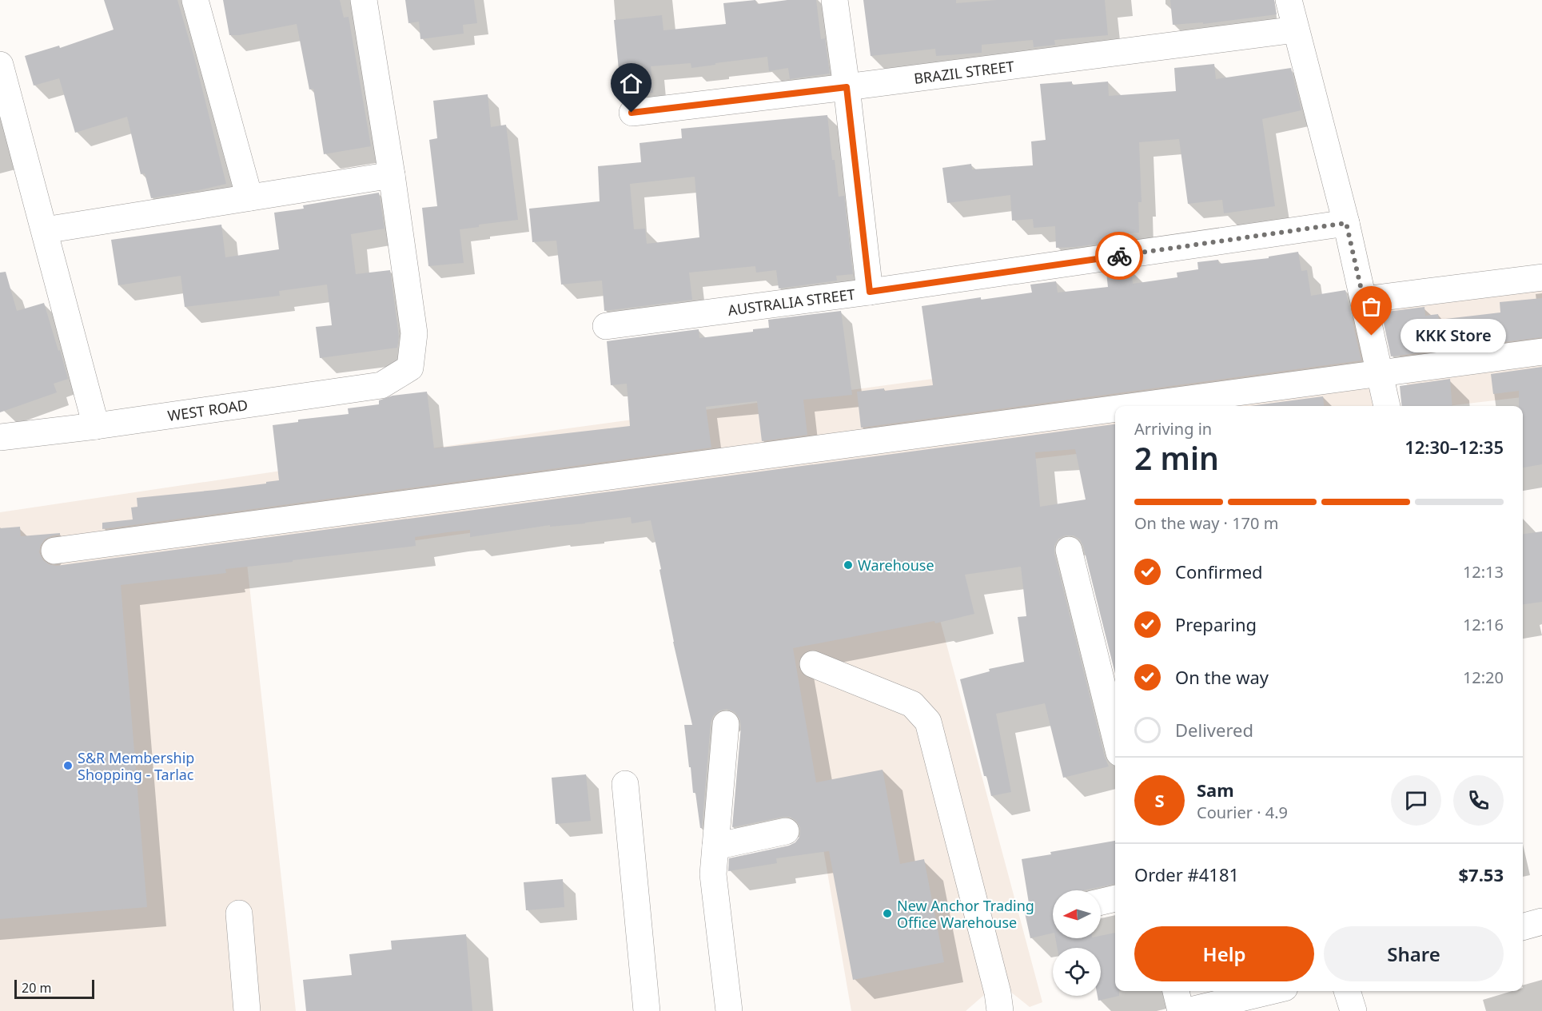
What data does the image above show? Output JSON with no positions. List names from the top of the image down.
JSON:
{
  "streets": {
    "main road": ["BRAZIL STREET", "AUSTRALIA STREET", "WEST ROAD"]
  },
  "places": [
    "KKK Store",
    "Warehouse",
    "S&R Membership Shopping - Tarlac",
    "New Anchor Trading Office Warehouse"
  ],
  "scale_bar": "20 m",
  "north": "left",
  "page": {
    "bubble": "KKK Store",
    "heading": ["2 min", "Arriving in", "12:30–12:35"],
    "panel": [
      "Sam",
      "Courier · 4.9",
      "Order #4181",
      "$7.53"
    ],
    "bar": "On the way · 170 m",
    "list": [
      ["Confirmed", "12:13"],
      ["Preparing", "12:16"],
      ["On the way", "12:20"],
      "Delivered"
    ],
    "round": "S",
    "buttons": ["Help", "Share"],
    "scale": "20 m"
  }
}
